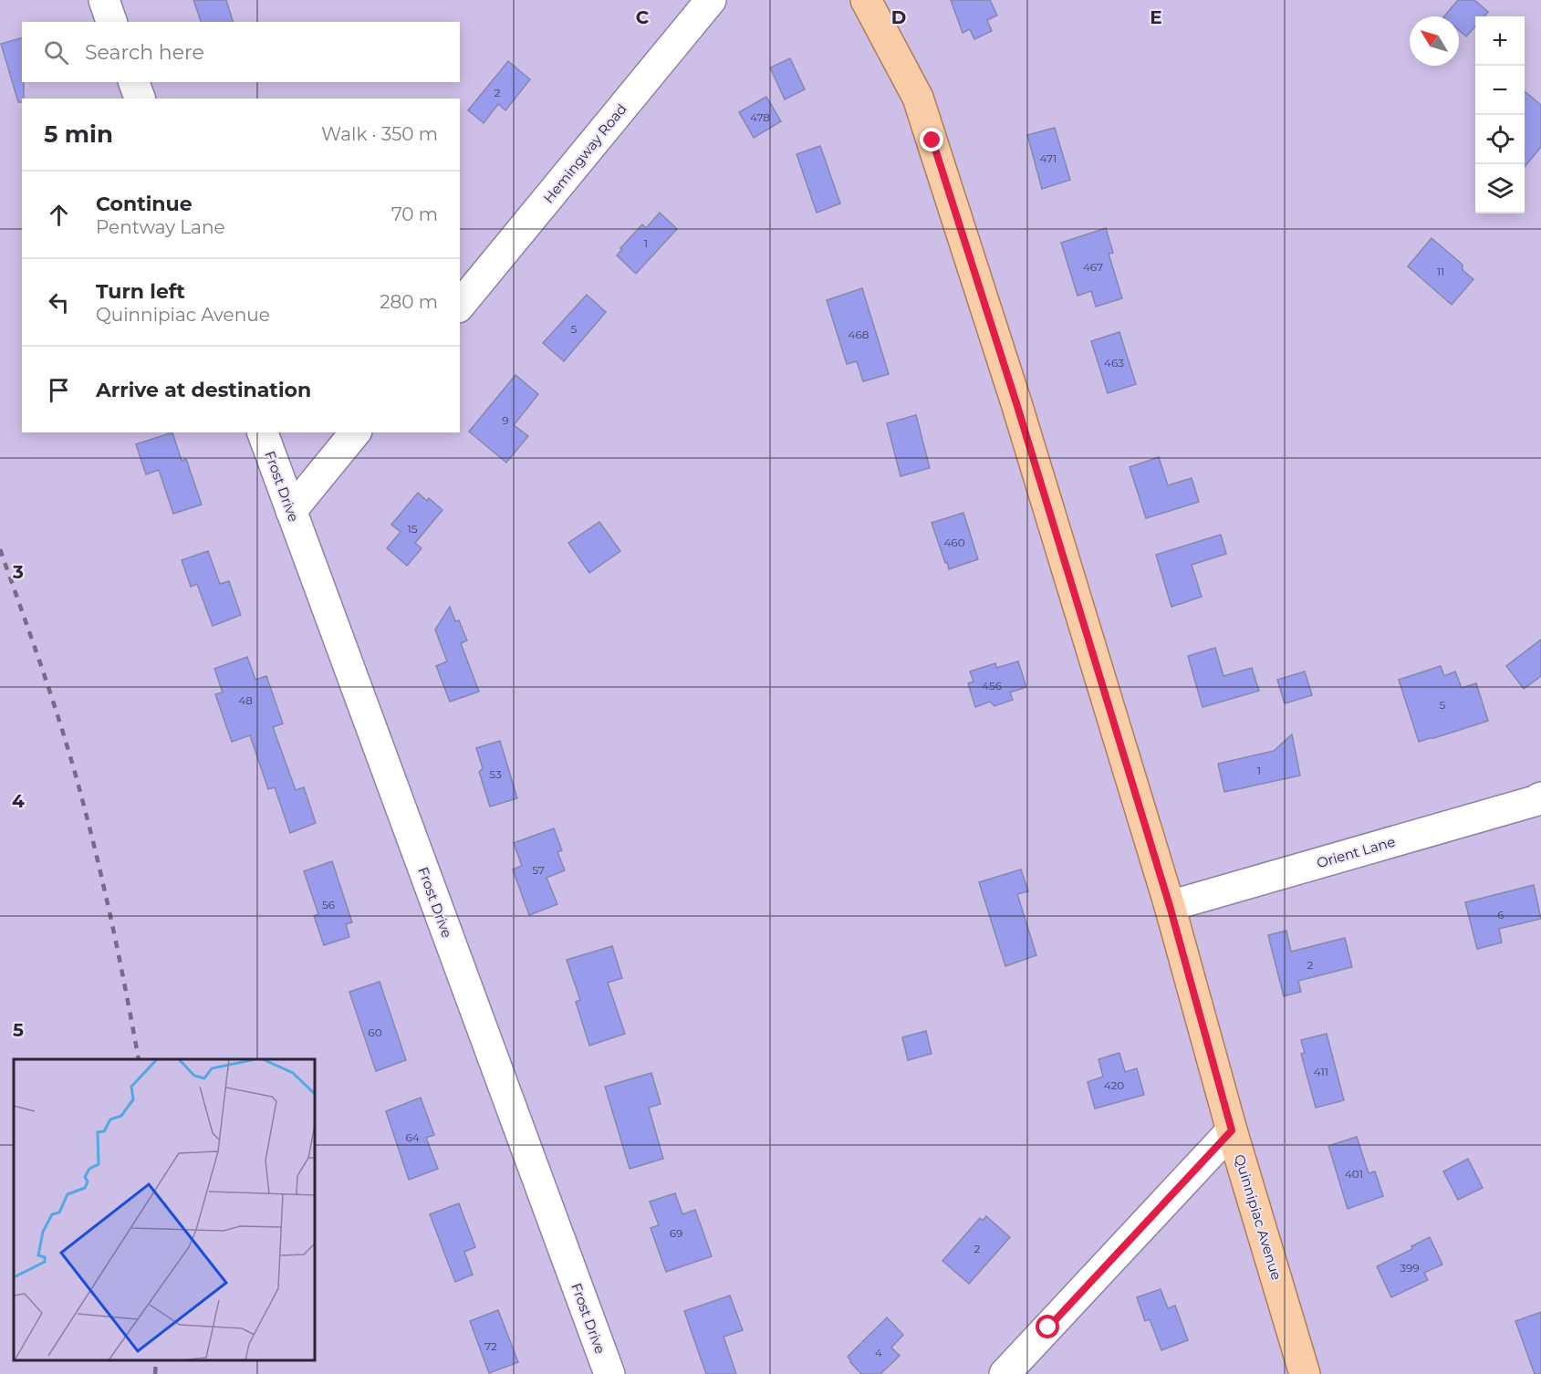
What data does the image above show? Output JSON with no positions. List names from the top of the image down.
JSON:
{
  "streets": {
    "main road": ["Quinnipiac Avenue"],
    "street": ["Hemingway Road", "Frost Drive", "Orient Lane"]
  },
  "crossings": [
    ["Orient Lane", "Quinnipiac Avenue"]
  ],
  "house_numbers": [
    "2",
    "478",
    "471",
    "1",
    "467",
    "11",
    "5",
    "468",
    "463",
    "9",
    "15",
    "460",
    "456",
    "48",
    "5",
    "1",
    "53",
    "57",
    "56",
    "6",
    "2",
    "60",
    "411",
    "420",
    "64",
    "401",
    "69",
    "2",
    "399",
    "72",
    "4"
  ],
  "north": "top left",
  "page": {
    "map_buttons": ["+", "−"],
    "search": "Search here",
    "heading": ["5 min", "Walk · 350 m"],
    "list": [
      ["Continue", "Pentway Lane", "70 m"],
      ["Turn left", "Quinnipiac Avenue", "280 m"],
      "Arrive at destination"
    ]
  },
  "grid": {
    "columns": ["C", "D", "E"],
    "rows": ["3", "4", "5"]
  }
}
